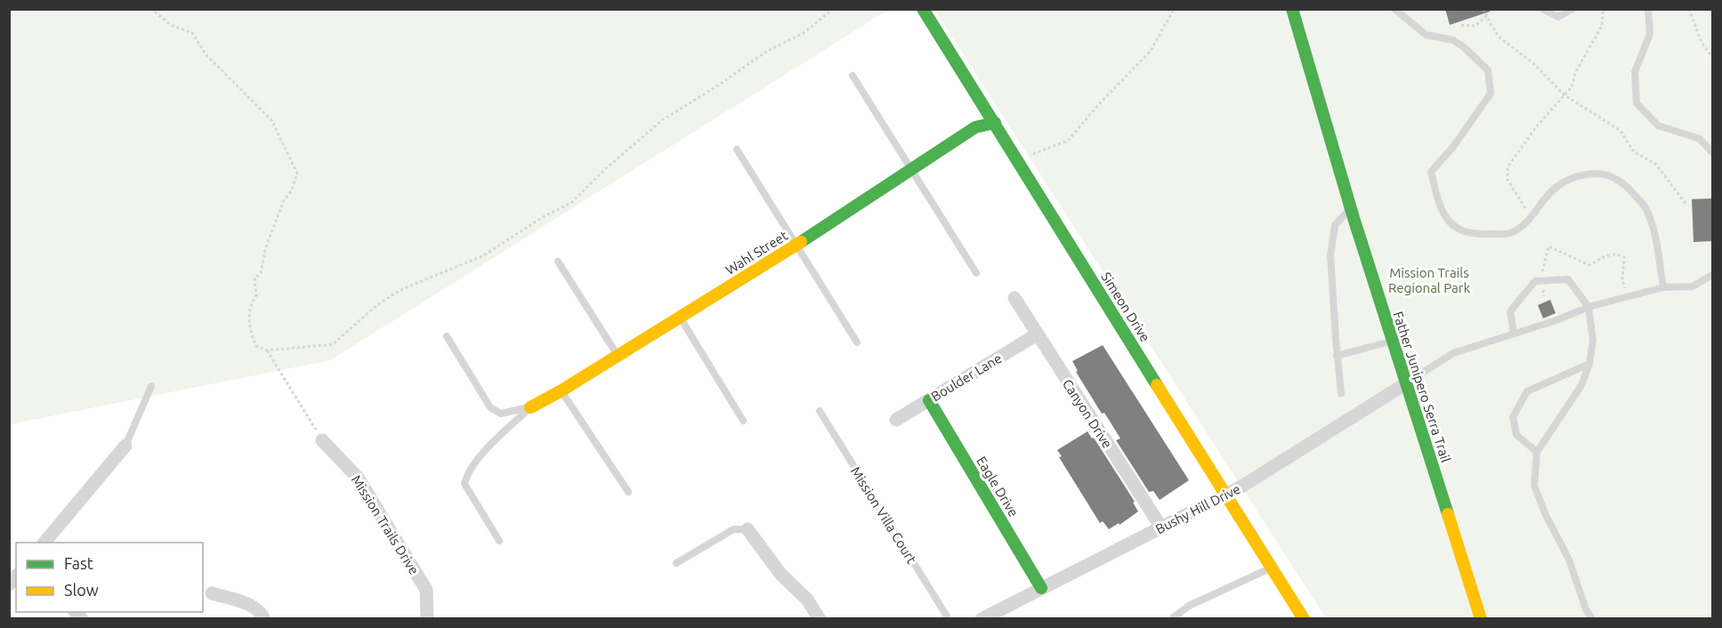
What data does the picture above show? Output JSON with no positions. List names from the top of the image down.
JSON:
{
  "streets": {
    "street": [
      "Wahl Street",
      "Simeon Drive",
      "Boulder Lane",
      "Father Junipero Serra Trail",
      "Canyon Drive",
      "Eagle Drive",
      "Bushy Hill Drive",
      "Mission Trails Drive"
    ],
    "lane": ["Mission Villa Court"]
  },
  "crossings": [
    ["Wahl Street", "Simeon Drive"],
    ["Simeon Drive", "Bushy Hill Drive"],
    ["Boulder Lane", "Canyon Drive"],
    ["Boulder Lane", "Eagle Drive"],
    ["Father Junipero Serra Trail", "Bushy Hill Drive"],
    ["Canyon Drive", "Bushy Hill Drive"],
    ["Eagle Drive", "Bushy Hill Drive"]
  ],
  "parks": ["Mission Trails Regional Park"],
  "legend": ["Fast", "Slow"]
}
